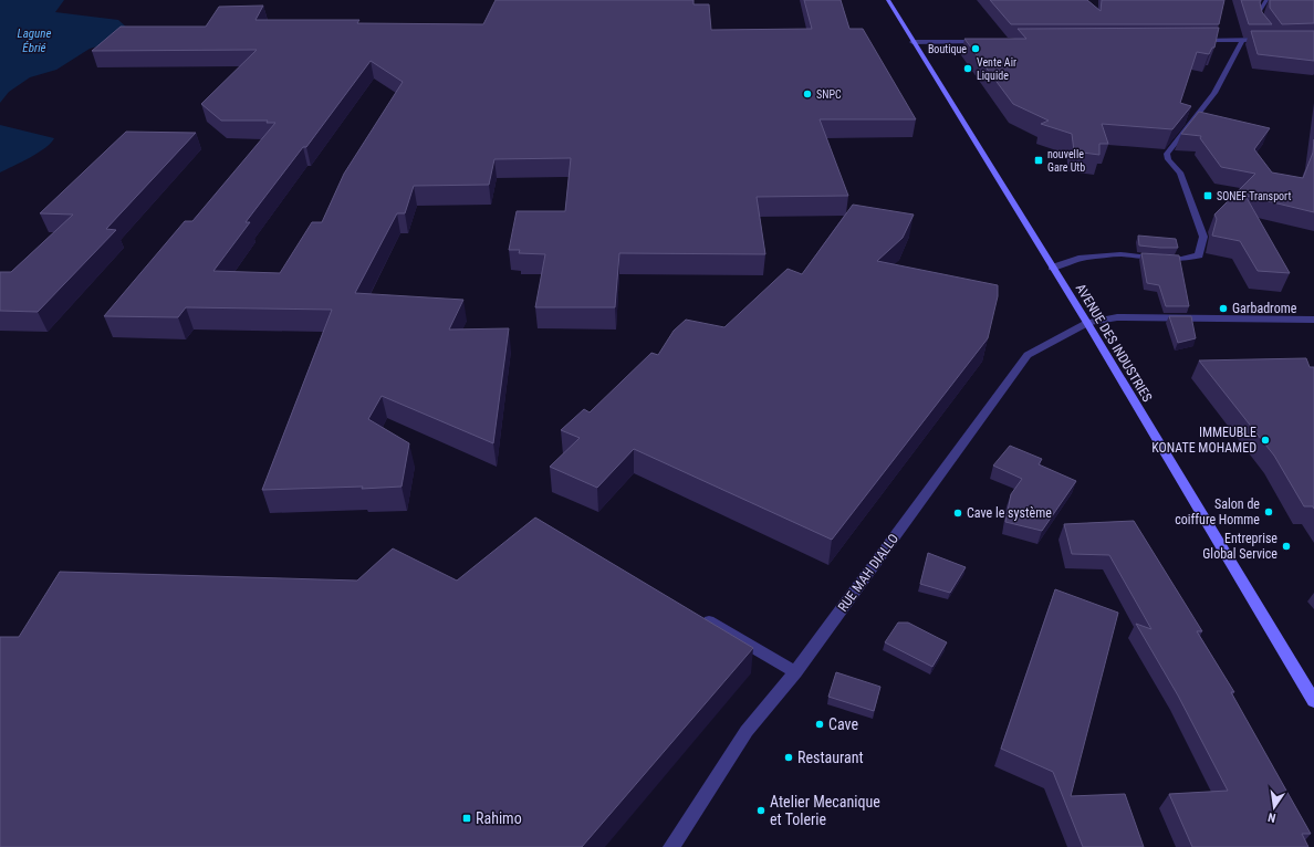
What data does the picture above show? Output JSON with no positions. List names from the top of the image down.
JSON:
{
  "streets": {
    "street": ["AVENUE DES INDUSTRIES", "RUE MAH DIALLO"]
  },
  "crossings": [
    ["AVENUE DES INDUSTRIES", "RUE MAH DIALLO"]
  ],
  "water": ["Lagune Ébrié"],
  "places": {
    "other": [
      "Boutique",
      "Vente Air Liquide",
      "SNPC",
      "Garbadrome",
      "IMMEUBLE KONATE MOHAMED",
      "Salon de coiffure Homme",
      "Cave le système",
      "Entreprise Global Service",
      "Cave",
      "Restaurant",
      "Atelier Mecanique et Tolerie"
    ],
    "transit": ["nouvelle Gare Utb", "SONEF Transport", "Rahimo"]
  },
  "north": "bottom"
}
